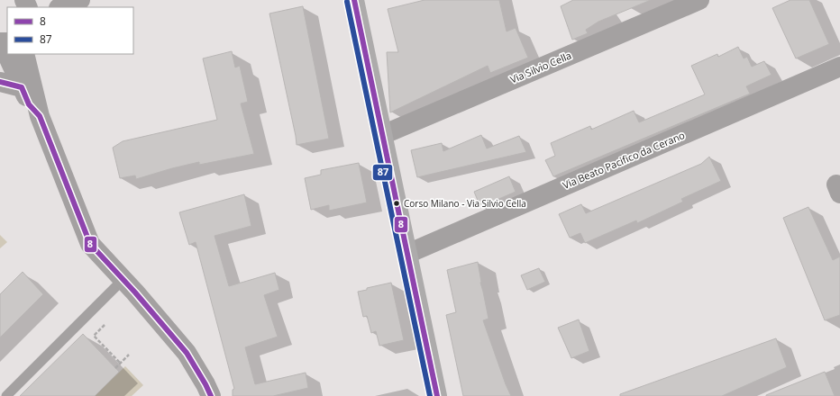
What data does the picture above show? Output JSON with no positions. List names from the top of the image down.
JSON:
{
  "streets": {
    "street": ["Via Silvio Cella", "Via Beato Pacifico da Cerano"]
  },
  "places": ["Corso Milano - Via Silvio Cella"],
  "lines": ["transit line 8", "transit line 87"],
  "legend": ["8", "87"]
}
